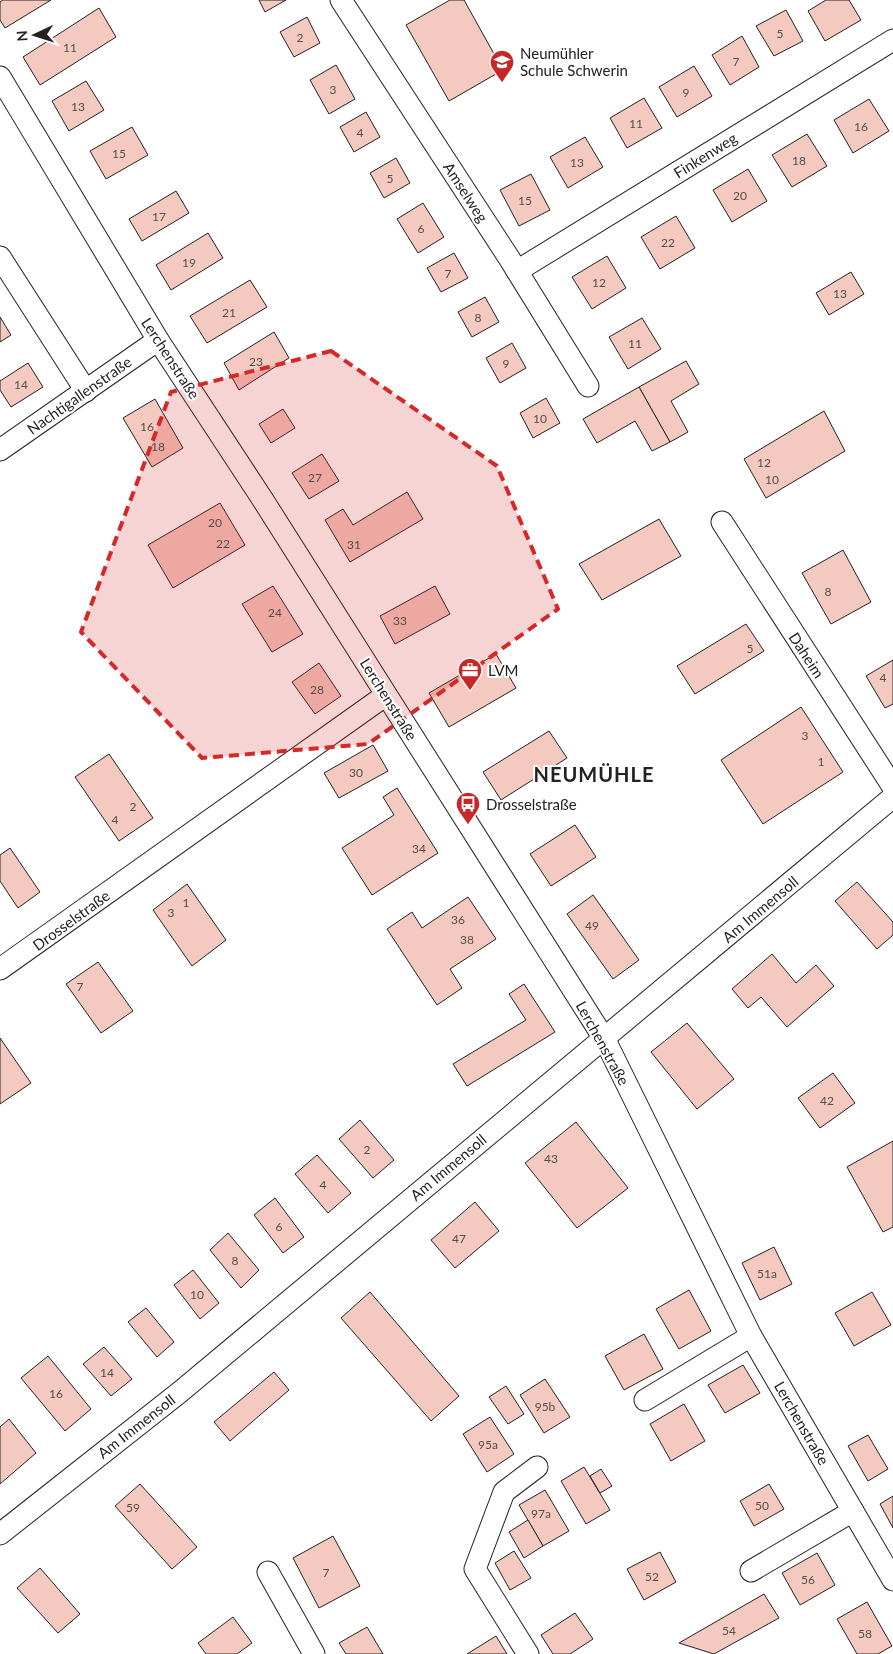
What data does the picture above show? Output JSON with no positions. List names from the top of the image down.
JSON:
{
  "streets": {
    "street": [
      "Finkenweg",
      "Amselweg",
      "Lerchenstraße",
      "Nachtigallenstraße",
      "Daheim",
      "Am Immensoll",
      "Drosselstraße"
    ]
  },
  "crossings": [
    ["Finkenweg", "Amselweg"],
    ["Lerchenstraße", "Nachtigallenstraße"],
    ["Lerchenstraße", "Am Immensoll"],
    ["Lerchenstraße", "Drosselstraße"]
  ],
  "districts": ["NEUMÜHLE"],
  "places": {
    "school or university": ["Neumühler Schule Schwerin"],
    "office": ["LVM"],
    "bus stop": ["Drosselstraße"]
  },
  "house_numbers": [
    "5",
    "2",
    "11",
    "7",
    "3",
    "9",
    "13",
    "11",
    "16",
    "4",
    "15",
    "18",
    "13",
    "5",
    "20",
    "15",
    "17",
    "6",
    "22",
    "19",
    "7",
    "12",
    "13",
    "21",
    "8",
    "11",
    "23",
    "9",
    "14",
    "10",
    "16",
    "18",
    "12",
    "27",
    "10",
    "20",
    "22",
    "31",
    "8",
    "24",
    "33",
    "5",
    "4",
    "28",
    "3",
    "1",
    "30",
    "2",
    "4",
    "34",
    "1",
    "3",
    "36",
    "49",
    "38",
    "7",
    "42",
    "2",
    "43",
    "4",
    "6",
    "47",
    "8",
    "51a",
    "10",
    "14",
    "16",
    "95b",
    "95a",
    "50",
    "59",
    "97a",
    "7",
    "52",
    "56",
    "54",
    "58"
  ],
  "north": "left"
}
